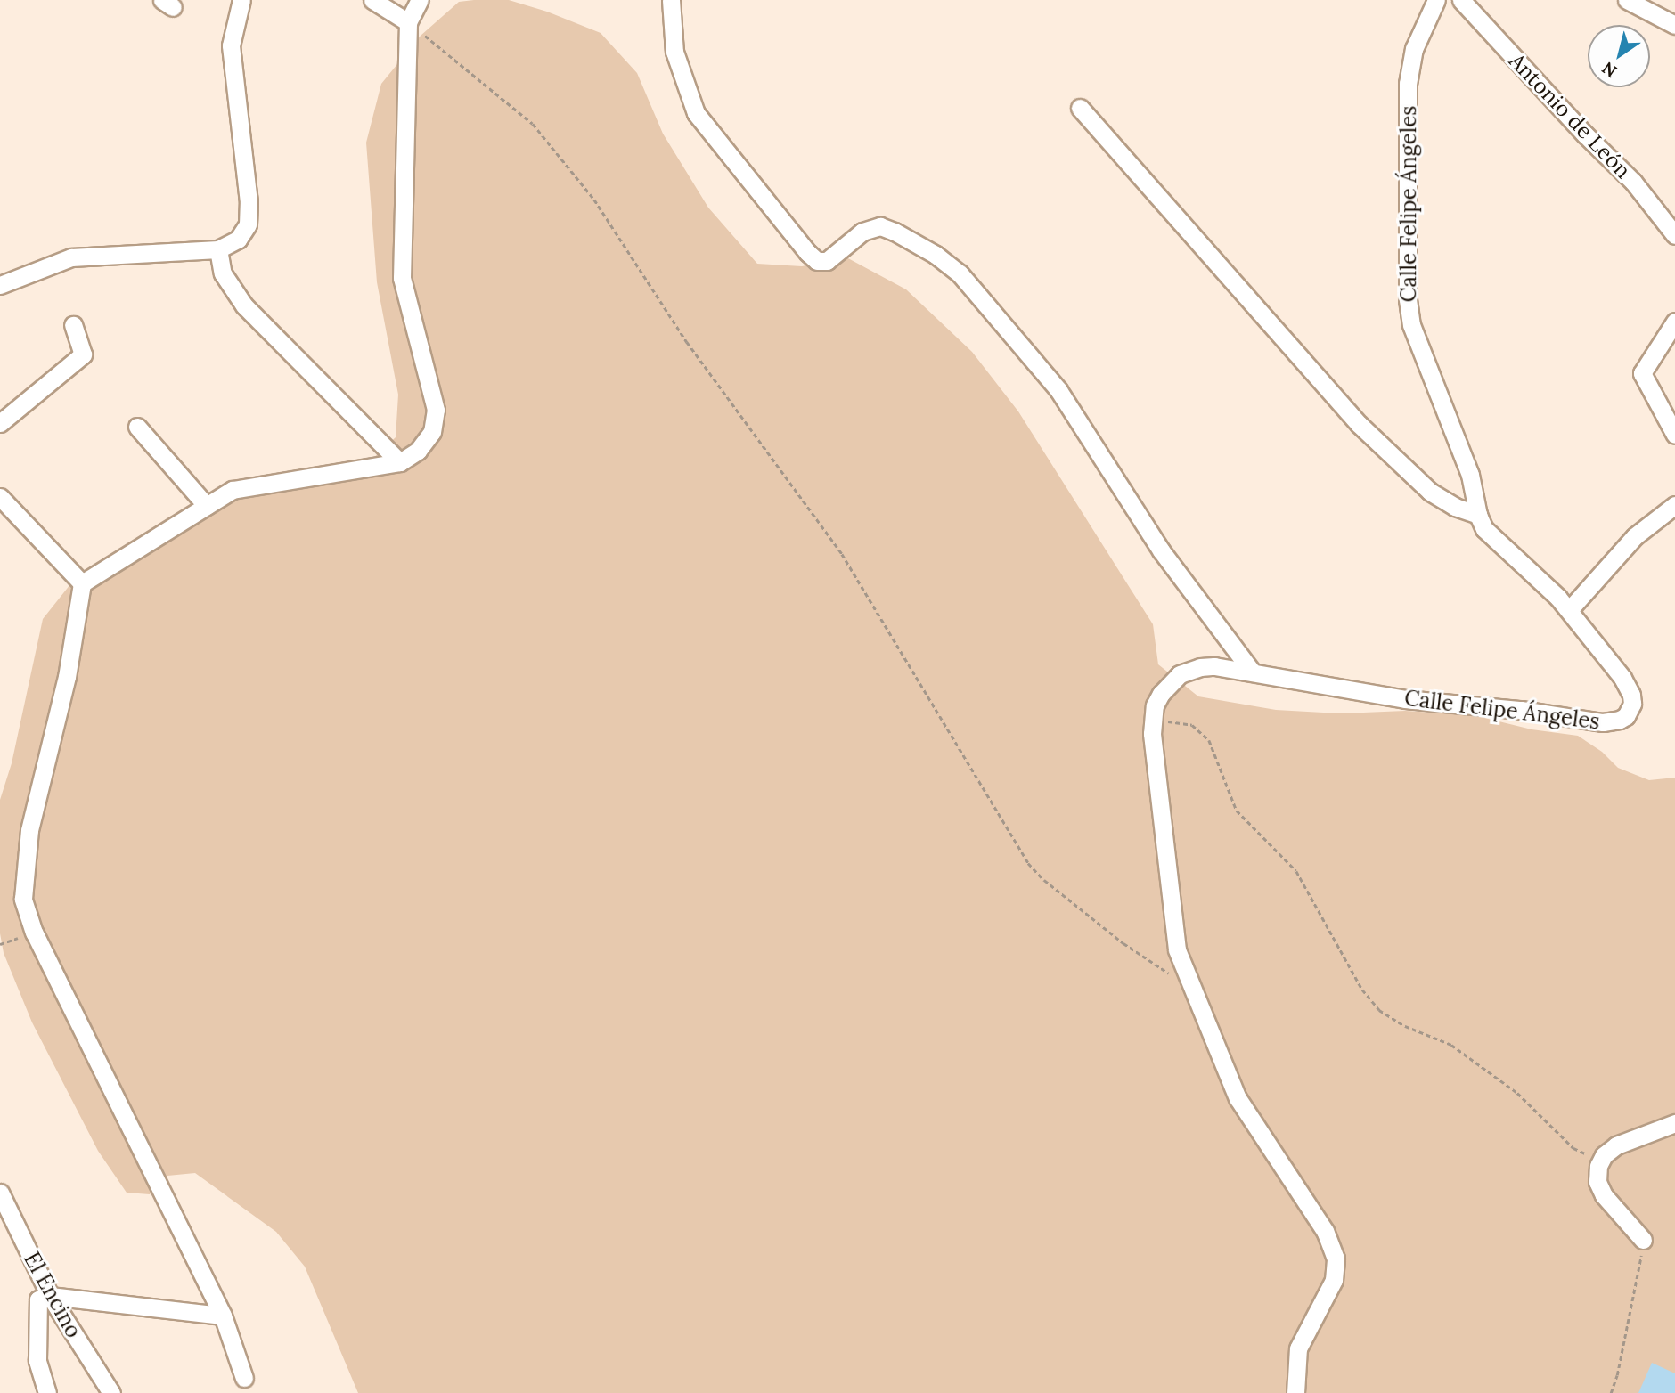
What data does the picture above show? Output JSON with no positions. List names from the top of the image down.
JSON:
{
  "streets": {
    "street": ["Antonio de León", "Calle Felipe Ángeles", "El Encino"]
  },
  "north": "bottom left"
}
